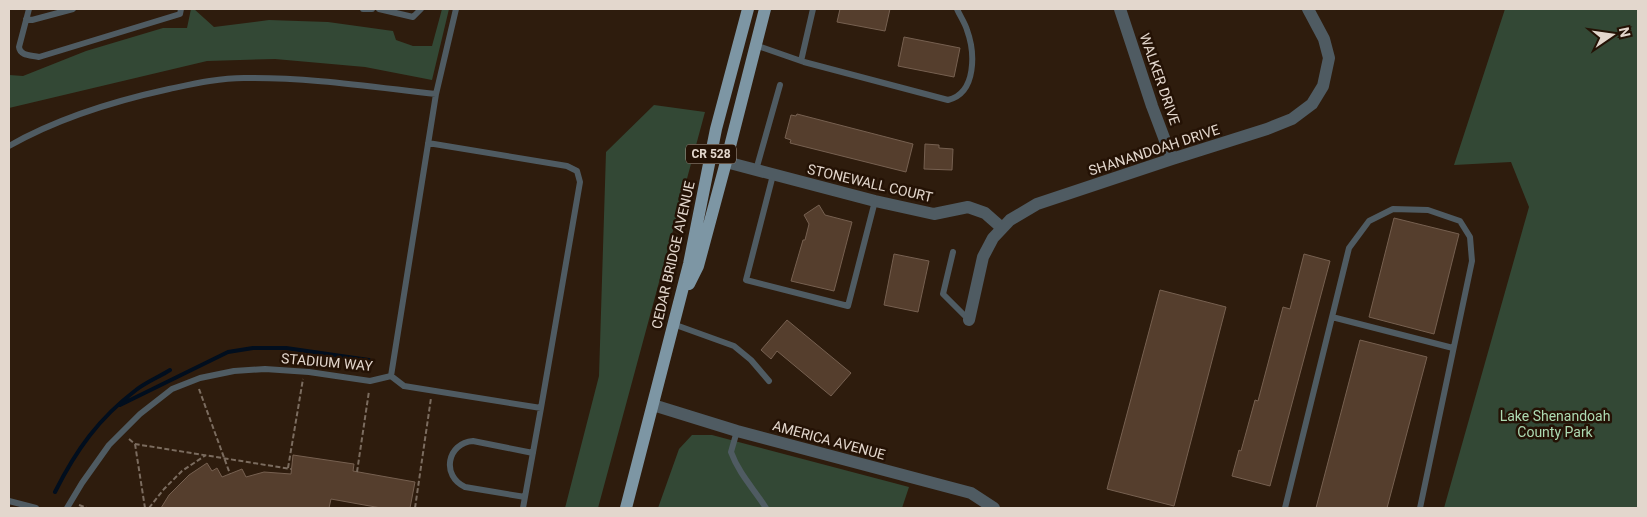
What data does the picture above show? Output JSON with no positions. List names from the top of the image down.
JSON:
{
  "streets": {
    "main road": ["CR 528", "CEDAR BRIDGE AVENUE"],
    "street": [
      "WALKER DRIVE",
      "SHANANDOAH DRIVE",
      "STONEWALL COURT",
      "AMERICA AVENUE"
    ],
    "lane": ["STADIUM WAY"]
  },
  "crossings": [
    ["WALKER DRIVE", "SHANANDOAH DRIVE"],
    ["SHANANDOAH DRIVE", "STONEWALL COURT"],
    ["CEDAR BRIDGE AVENUE", "AMERICA AVENUE"]
  ],
  "parks": ["Lake Shenandoah County Park"],
  "north": "right"
}
